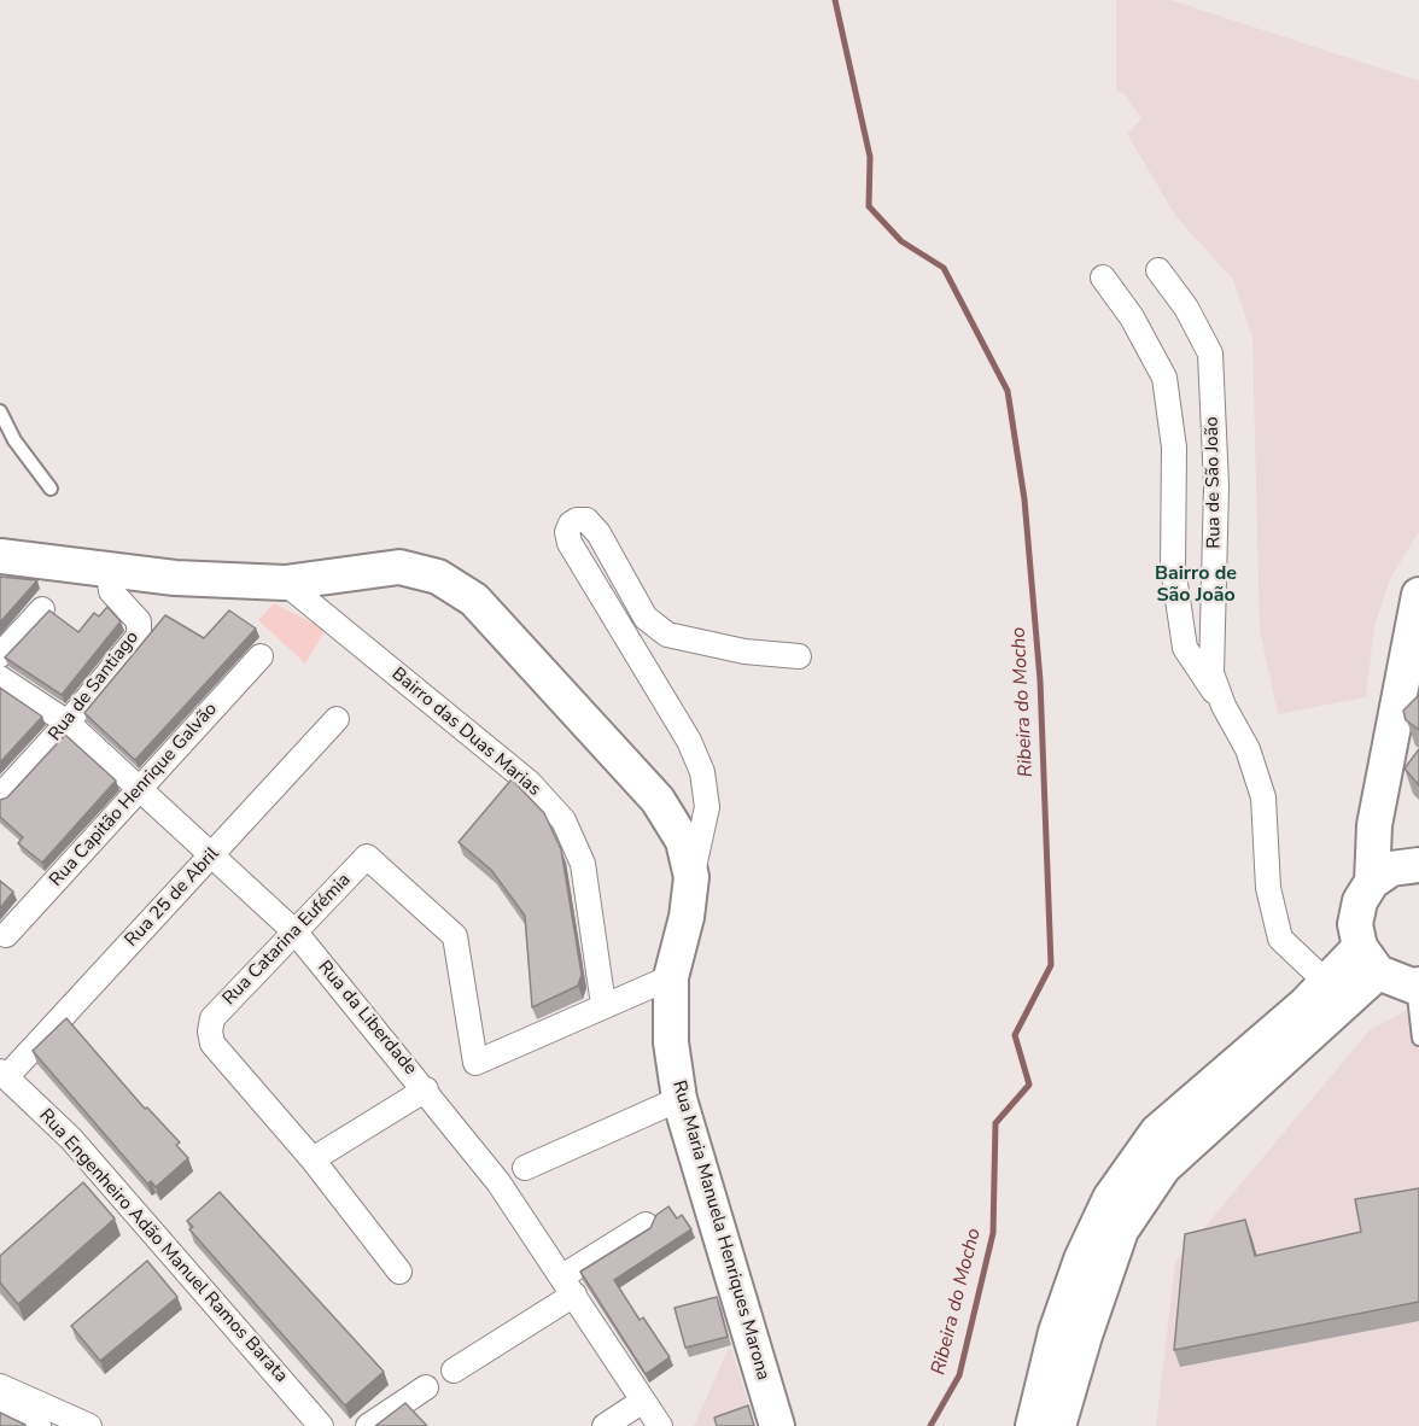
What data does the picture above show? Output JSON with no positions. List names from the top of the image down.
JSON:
{
  "streets": {
    "street": [
      "Rua de São João",
      "Rua de Santiago",
      "Bairro das Duas Marias",
      "Rua Capitão Henrique Galvão",
      "Rua 25 de Abril",
      "Rua Catarina Eufémia",
      "Rua da Liberdade",
      "Rua Maria Manuela Henriques Marona",
      "Rua Engenheiro Adão Manuel Ramos Barata"
    ]
  },
  "crossings": [
    ["Rua de Santiago", "Rua da Liberdade"],
    ["Rua de Santiago", "Rua Maria Manuela Henriques Marona"],
    ["Bairro das Duas Marias", "Rua Catarina Eufémia"],
    ["Bairro das Duas Marias", "Rua Maria Manuela Henriques Marona"],
    ["Rua Capitão Henrique Galvão", "Rua da Liberdade"],
    ["Rua 25 de Abril", "Rua da Liberdade"],
    ["Rua 25 de Abril", "Rua Engenheiro Adão Manuel Ramos Barata"],
    ["Rua Catarina Eufémia", "Rua da Liberdade"]
  ],
  "districts": ["Bairro de São João"],
  "water": ["Ribeira do Mocho"]
}
